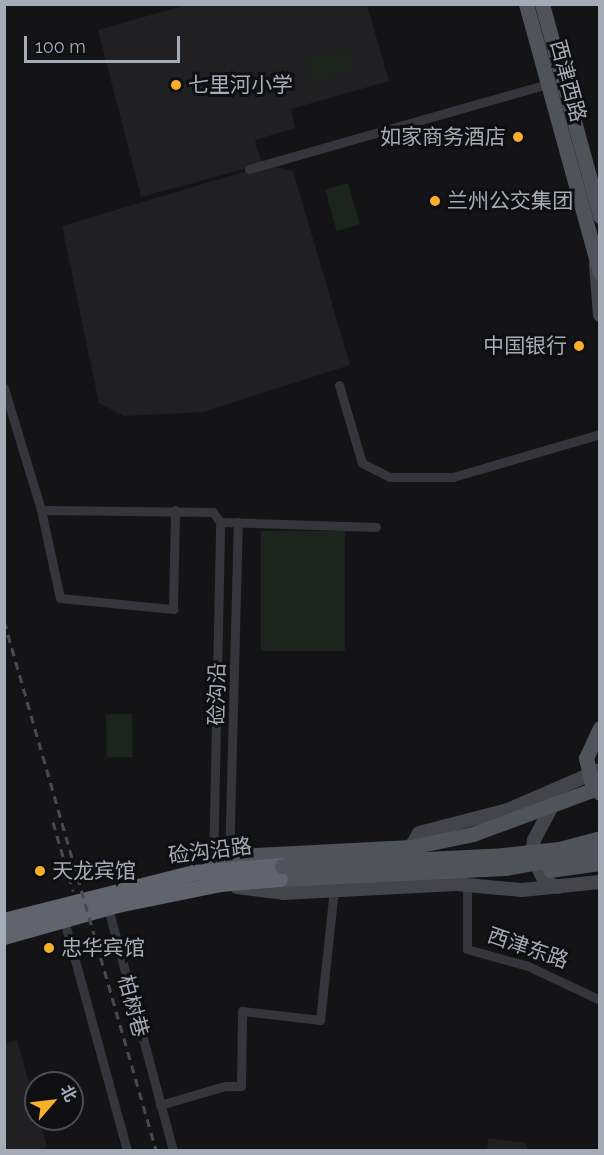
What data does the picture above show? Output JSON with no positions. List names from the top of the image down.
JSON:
{
  "streets": {
    "highway": ["硷沟沿路"],
    "main road": ["西津西路"],
    "street": ["硷沟沿", "西津东路", "柏树巷"]
  },
  "crossings": [
    ["硷沟沿路", "柏树巷"]
  ],
  "places": [
    "七里河小学",
    "如家商务酒店",
    "兰州公交集团",
    "中国银行",
    "天龙宾馆",
    "忠华宾馆"
  ],
  "scale_bar": "100 m",
  "north": "top right"
}
